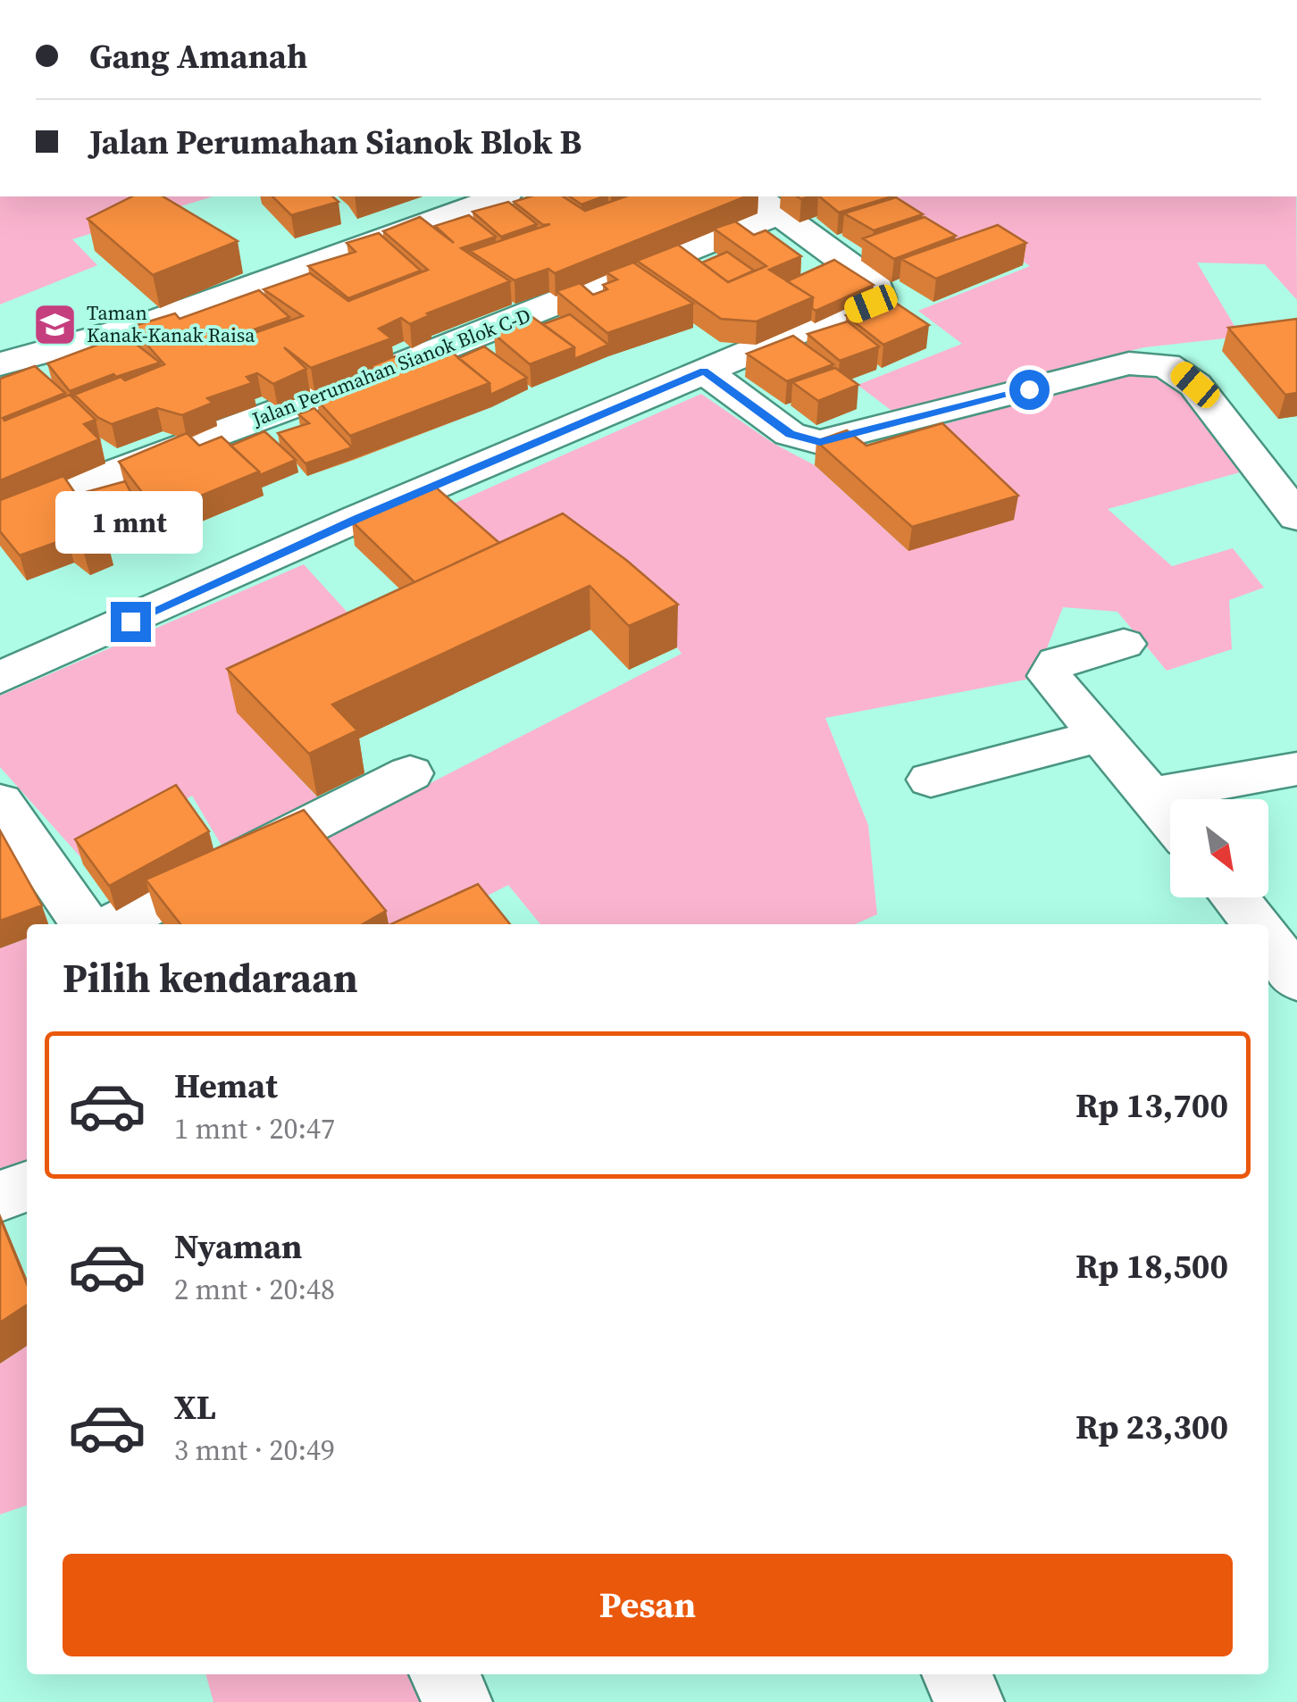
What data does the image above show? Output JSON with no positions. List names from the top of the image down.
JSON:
{
  "streets": {
    "street": ["Jalan Perumahan Sianok Blok C-D"]
  },
  "places": {
    "school or university": ["Taman Kanak-Kanak Raisa"]
  },
  "north": "bottom right",
  "page": {
    "banner": ["Gang Amanah", "Jalan Perumahan Sianok Blok B"],
    "bubble": "1 mnt",
    "heading": "Pilih kendaraan",
    "list": [
      {
        "name": "Hemat",
        "note": "1 mnt · 20:47",
        "value": "Rp 13,700"
      },
      {
        "name": "Nyaman",
        "note": "2 mnt · 20:48",
        "value": "Rp 18,500"
      },
      {
        "name": "XL",
        "note": "3 mnt · 20:49",
        "value": "Rp 23,300"
      }
    ],
    "buttons": "Pesan"
  }
}
